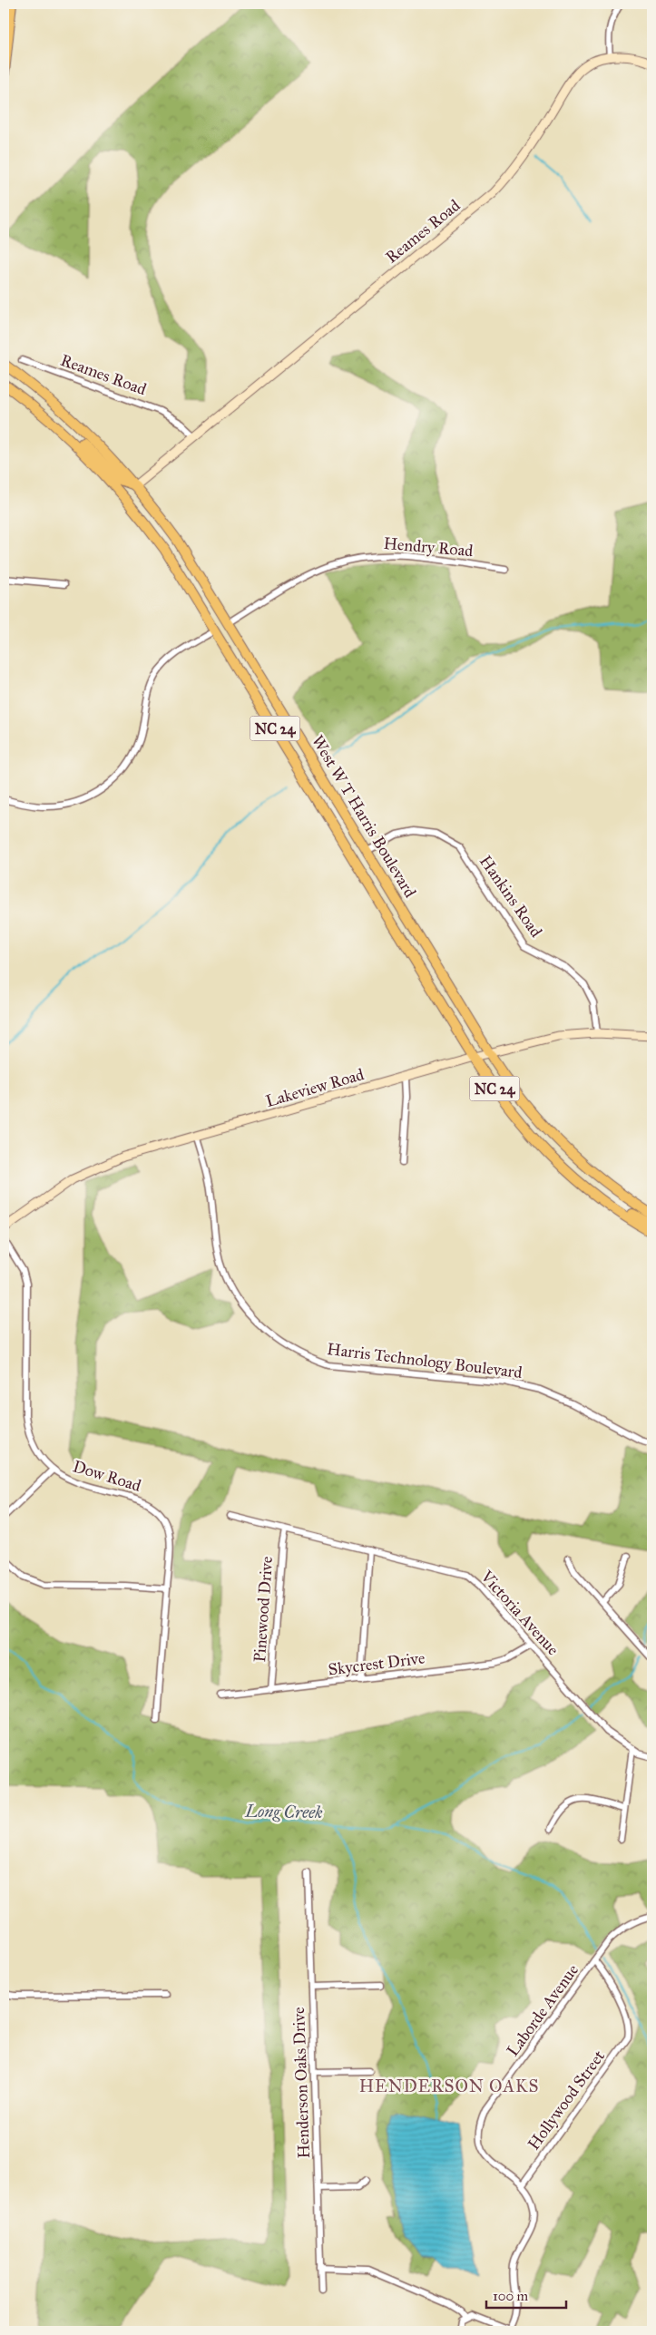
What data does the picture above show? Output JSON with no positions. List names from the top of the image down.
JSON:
{
  "streets": {
    "main road": [
      "Reames Road",
      "NC 24",
      "West W T Harris Boulevard",
      "Lakeview Road"
    ],
    "street": [
      "Hendry Road",
      "Hankins Road",
      "Harris Technology Boulevard",
      "Dow Road",
      "Pinewood Drive",
      "Victoria Avenue",
      "Skycrest Drive",
      "Laborde Avenue",
      "Henderson Oaks Drive",
      "Hollywood Street"
    ]
  },
  "crossings": [
    ["Reames Road", "West W T Harris Boulevard"],
    ["Hendry Road", "West W T Harris Boulevard"],
    ["West W T Harris Boulevard", "Hankins Road"],
    ["West W T Harris Boulevard", "Lakeview Road"],
    ["Hankins Road", "Lakeview Road"],
    ["Lakeview Road", "Harris Technology Boulevard"],
    ["Pinewood Drive", "Victoria Avenue"],
    ["Pinewood Drive", "Skycrest Drive"],
    ["Victoria Avenue", "Skycrest Drive"],
    ["Laborde Avenue", "Hollywood Street"]
  ],
  "districts": ["HENDERSON OAKS"],
  "water": ["Long Creek"],
  "scale_bar": "100 m"
}
